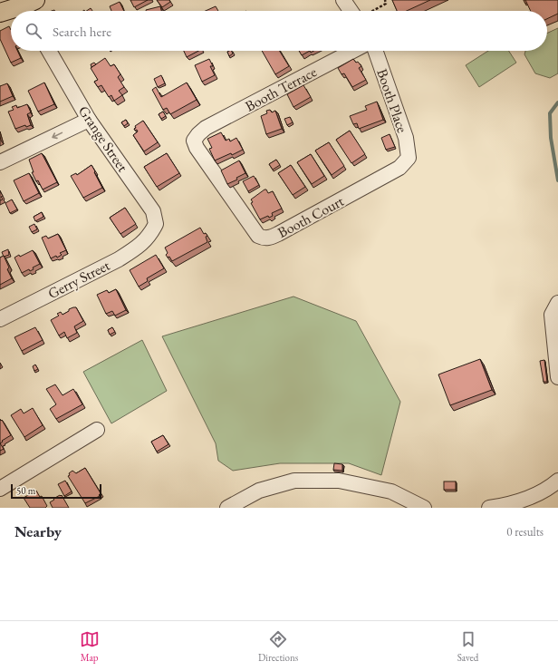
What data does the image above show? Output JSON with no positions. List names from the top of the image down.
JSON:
{
  "streets": {
    "street": [
      "Booth Terrace",
      "Booth Place",
      "Grange Street",
      "Booth Court",
      "Gerry Street"
    ]
  },
  "crossings": [
    ["Booth Terrace", "Booth Court"],
    ["Booth Place", "Booth Court"],
    ["Grange Street", "Gerry Street"]
  ],
  "scale_bar": "50 m",
  "page": {
    "search": "Search here",
    "scale": "50 m",
    "heading": ["Nearby", "0 results"],
    "nav": ["Map", "Directions", "Saved"]
  }
}
